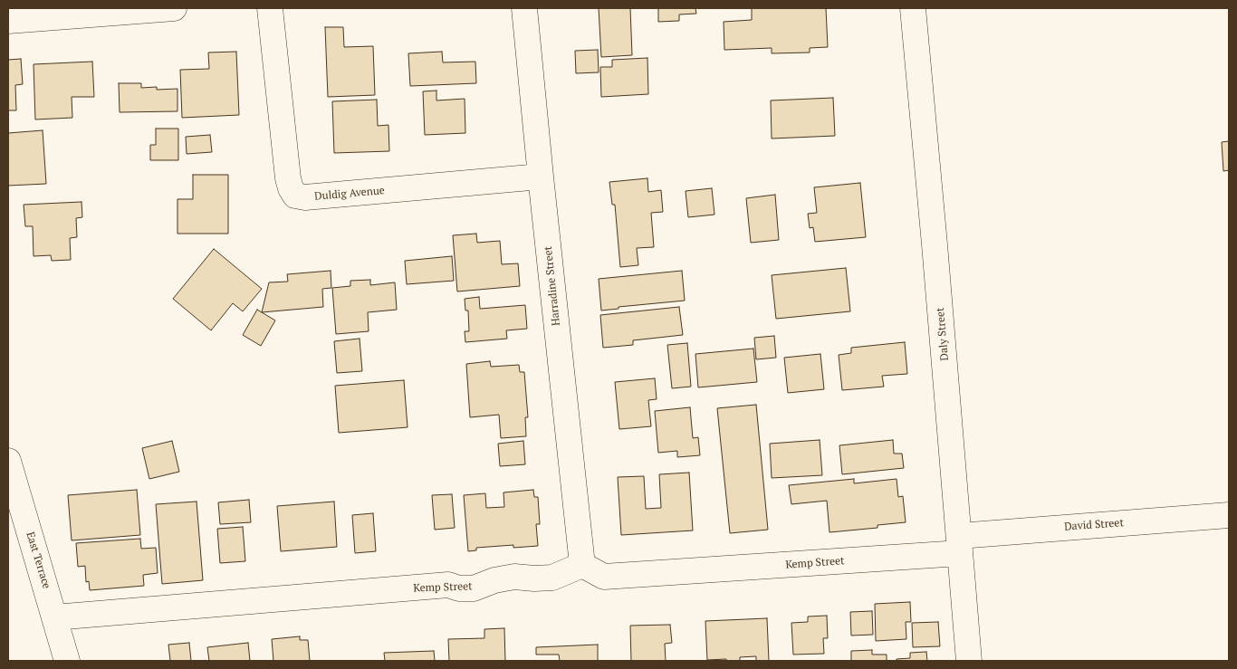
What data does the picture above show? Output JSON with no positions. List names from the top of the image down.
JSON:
{
  "streets": {
    "street": [
      "Duldig Avenue",
      "Harradine Street",
      "Daly Street",
      "David Street",
      "East Terrace",
      "Kemp Street"
    ]
  },
  "crossings": [
    ["Duldig Avenue", "Harradine Street"],
    ["Harradine Street", "Kemp Street"],
    ["Daly Street", "David Street"],
    ["Daly Street", "Kemp Street"],
    ["David Street", "Kemp Street"],
    ["East Terrace", "Kemp Street"]
  ]
}
